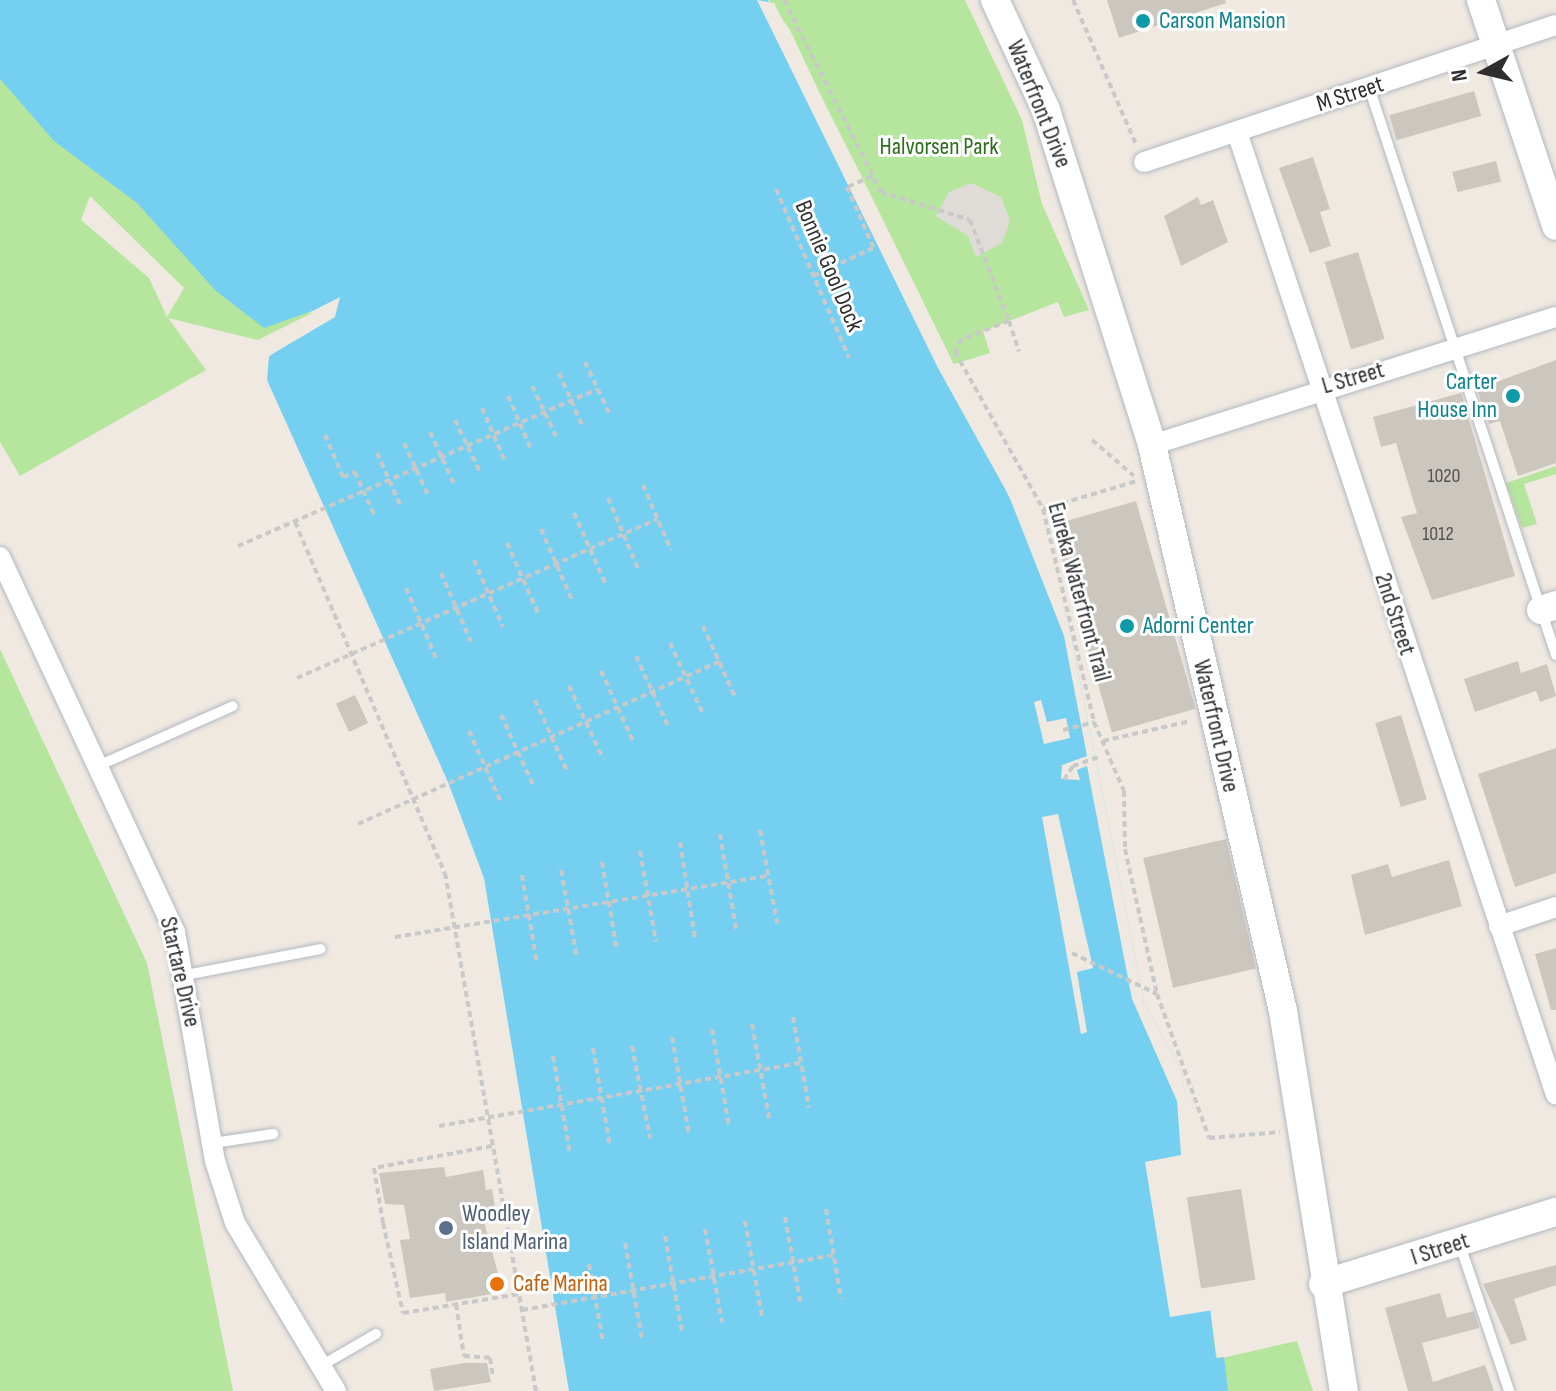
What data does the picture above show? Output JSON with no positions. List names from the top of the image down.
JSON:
{
  "streets": {
    "street": [
      "M Street",
      "Waterfront Drive",
      "L Street",
      "2nd Street",
      "Startare Drive",
      "I Street"
    ],
    "path": ["Bonnie Gool Dock", "Eureka Waterfront Trail"]
  },
  "crossings": [
    ["M Street", "2nd Street"],
    ["Waterfront Drive", "L Street"],
    ["Waterfront Drive", "Eureka Waterfront Trail"],
    ["Waterfront Drive", "I Street"],
    ["L Street", "2nd Street"]
  ],
  "parks": ["Halvorsen Park"],
  "places": [
    "Carson Mansion",
    "Carter House Inn",
    "Adorni Center",
    "Woodley Island Marina",
    "Cafe Marina"
  ],
  "house_numbers": ["1020", "1012"],
  "north": "left"
}
